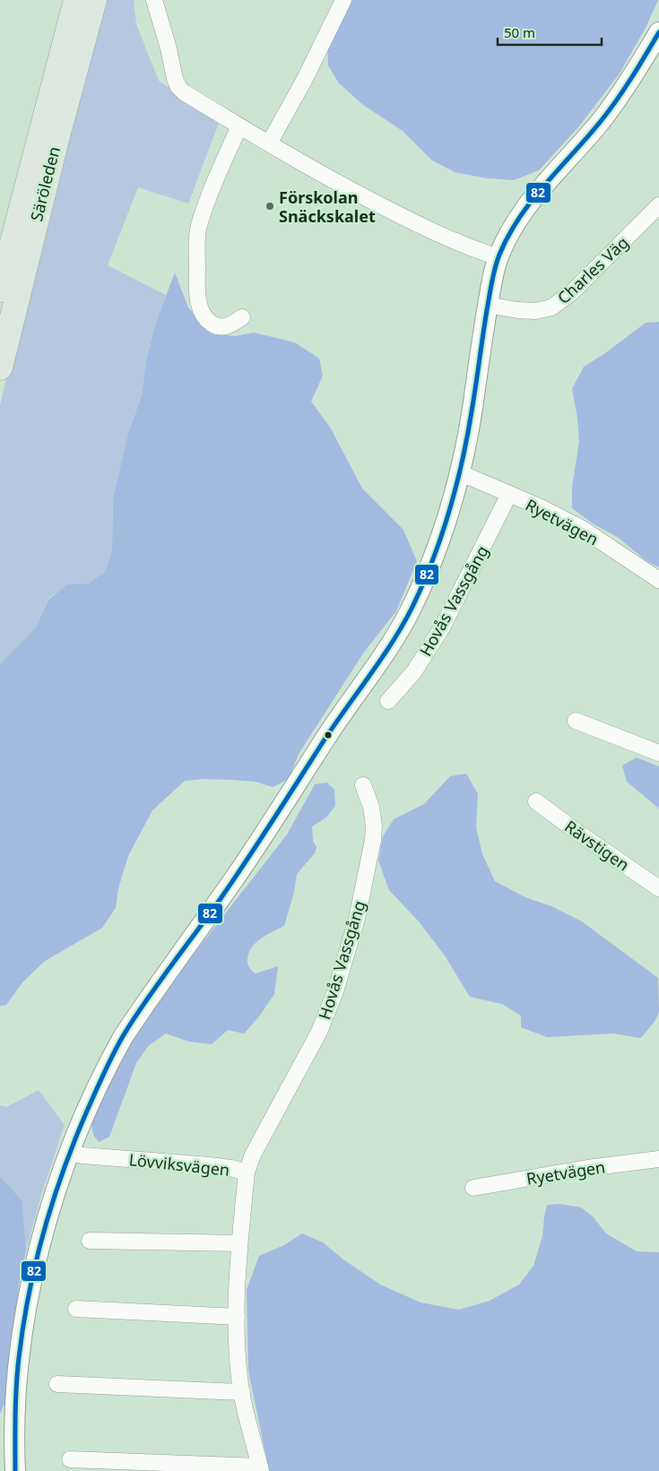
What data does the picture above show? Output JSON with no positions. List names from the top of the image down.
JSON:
{
  "streets": {
    "main road": ["Säröleden"],
    "street": [
      "Charles Väg",
      "Ryetvägen",
      "Hovås Vassgång",
      "Rävstigen",
      "Lövviksvägen"
    ]
  },
  "crossings": [
    ["Ryetvägen", "Hovås Vassgång"],
    ["Hovås Vassgång", "Lövviksvägen"]
  ],
  "places": ["Förskolan Snäckskalet"],
  "lines": ["transit line 82"],
  "scale_bar": "50 m"
}
